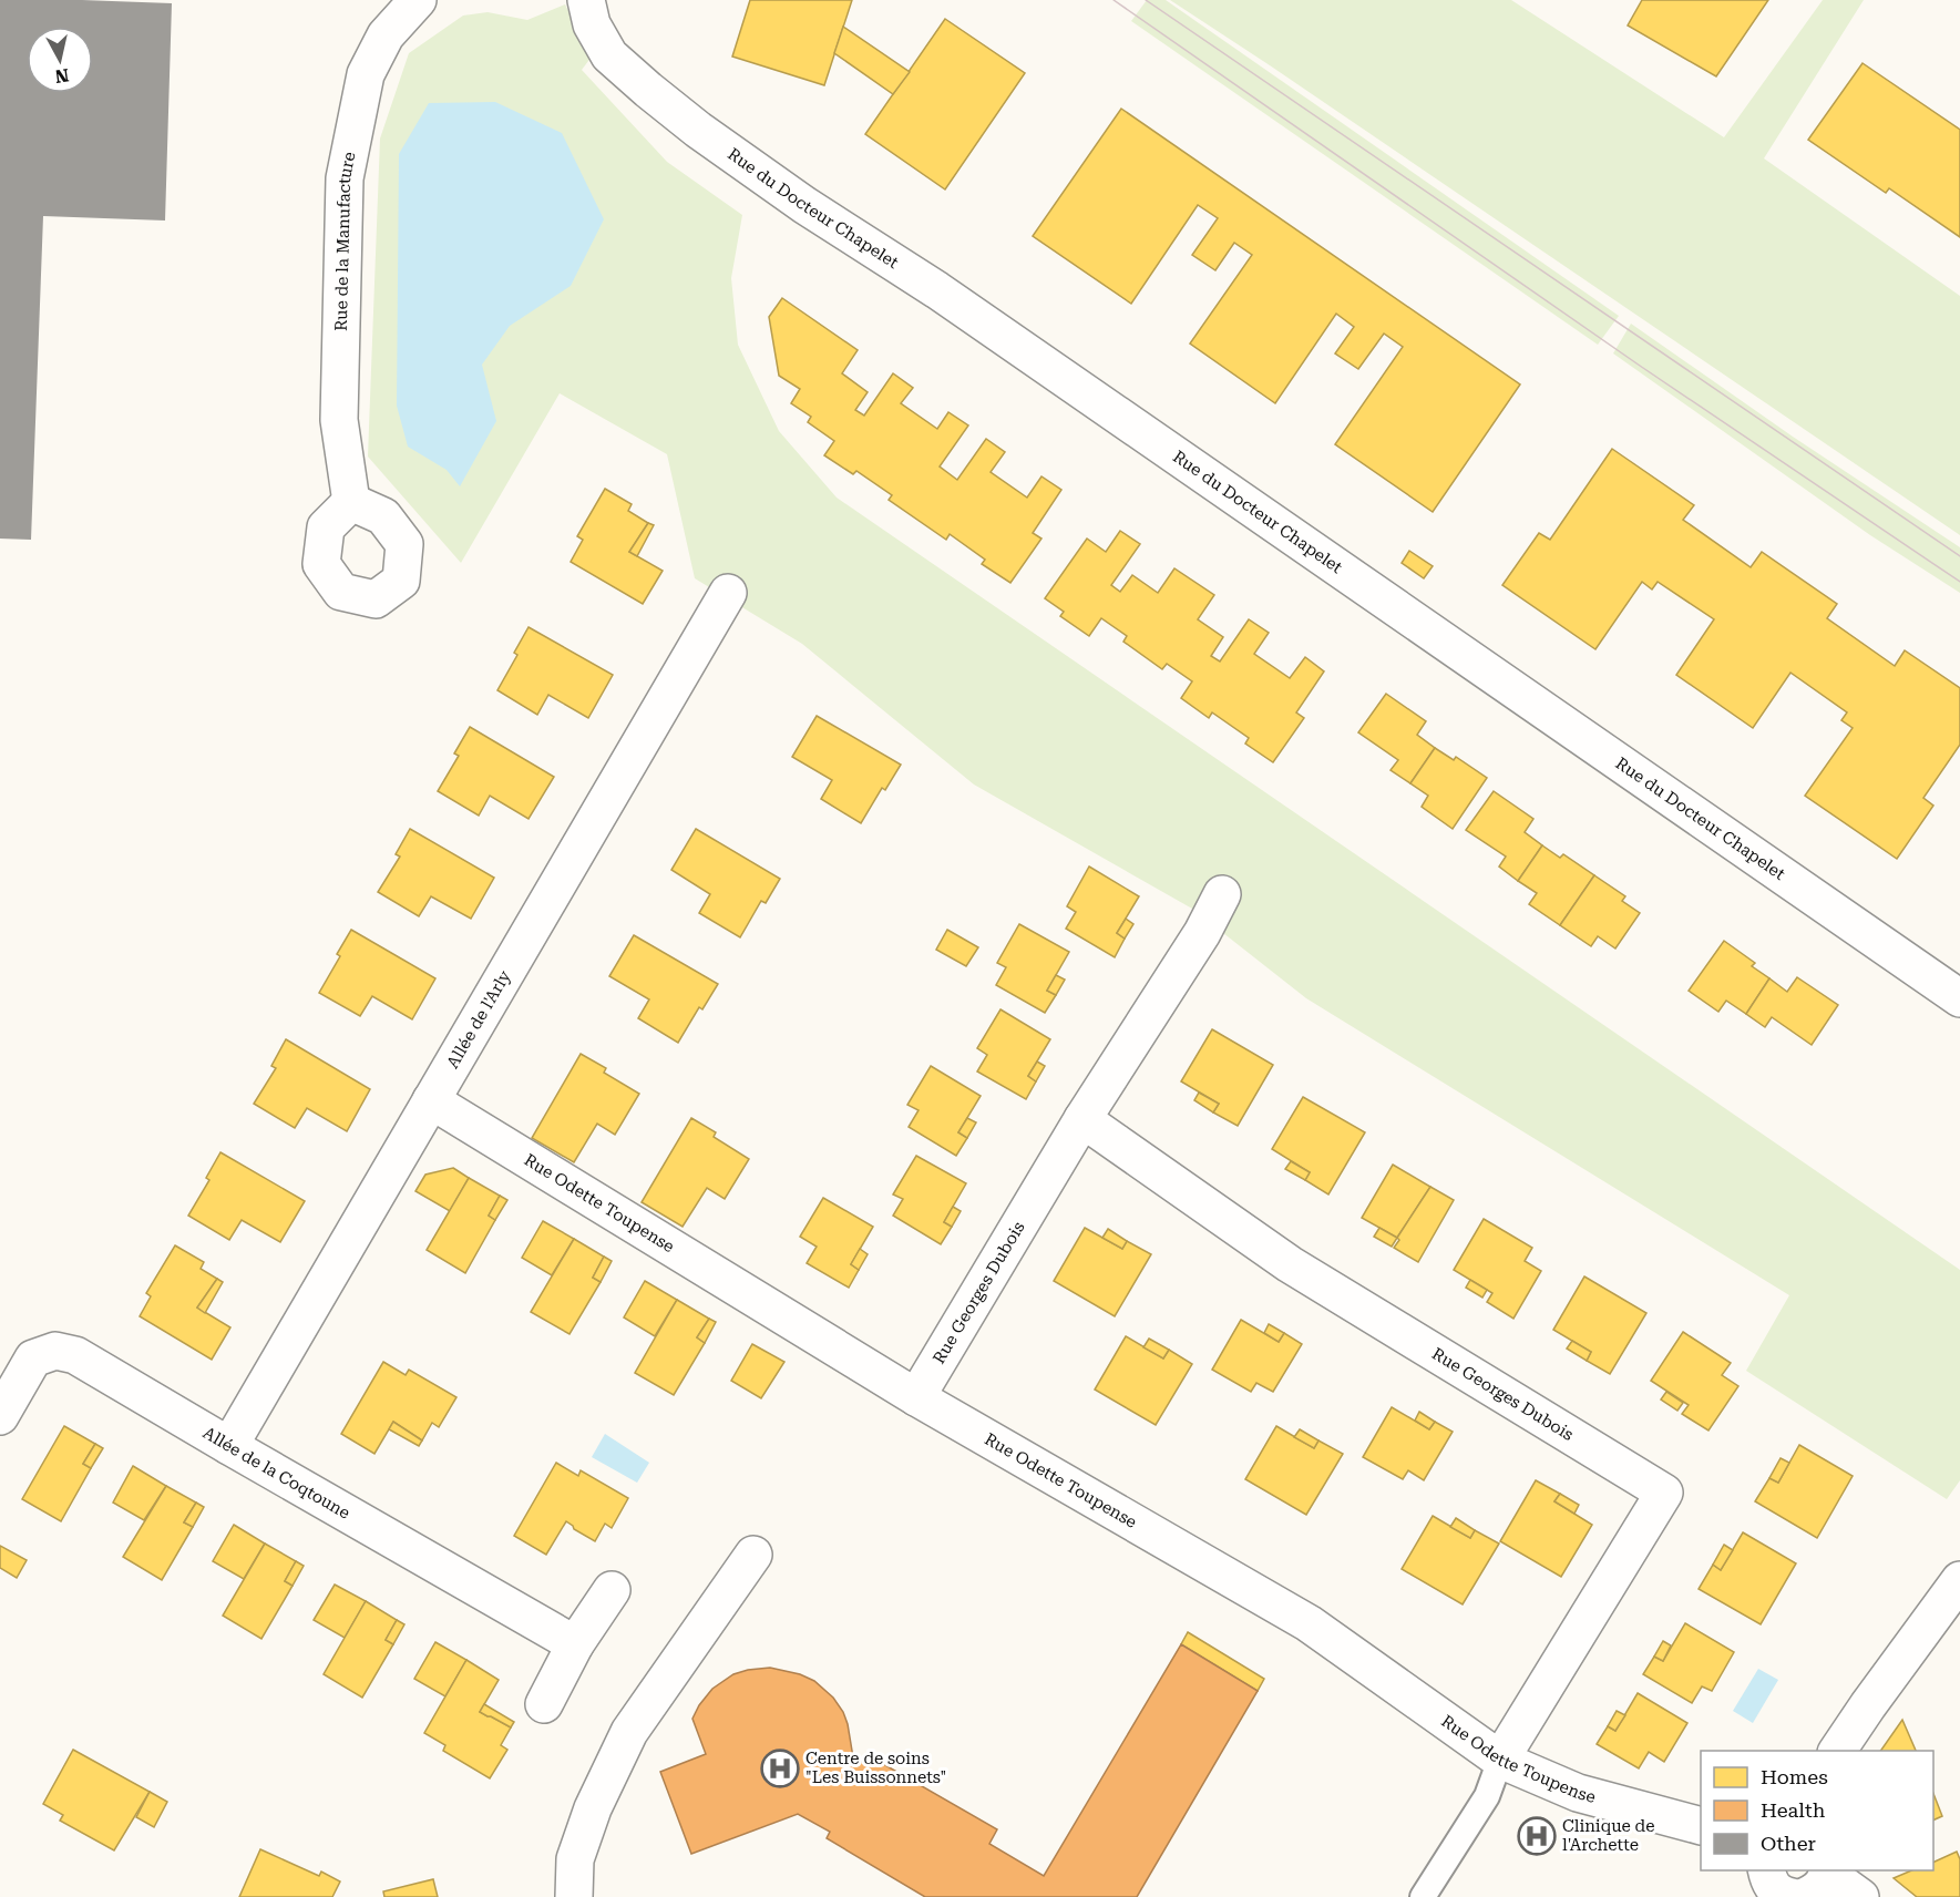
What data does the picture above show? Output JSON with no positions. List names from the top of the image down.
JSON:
{
  "streets": {
    "street": [
      "Rue du Docteur Chapelet",
      "Rue de la Manufacture",
      "Allée de l'Arly",
      "Rue Odette Toupense",
      "Rue Georges Dubois",
      "Allée de la Coqtoune"
    ]
  },
  "crossings": [
    ["Allée de l'Arly", "Rue Odette Toupense"],
    ["Allée de l'Arly", "Allée de la Coqtoune"],
    ["Rue Odette Toupense", "Rue Georges Dubois"]
  ],
  "places": {
    "hospital": ["Centre de soins \"Les Buissonnets\"", "Clinique de l'Archette"]
  },
  "legend": ["Homes", "Health", "Other"],
  "north": "bottom"
}
